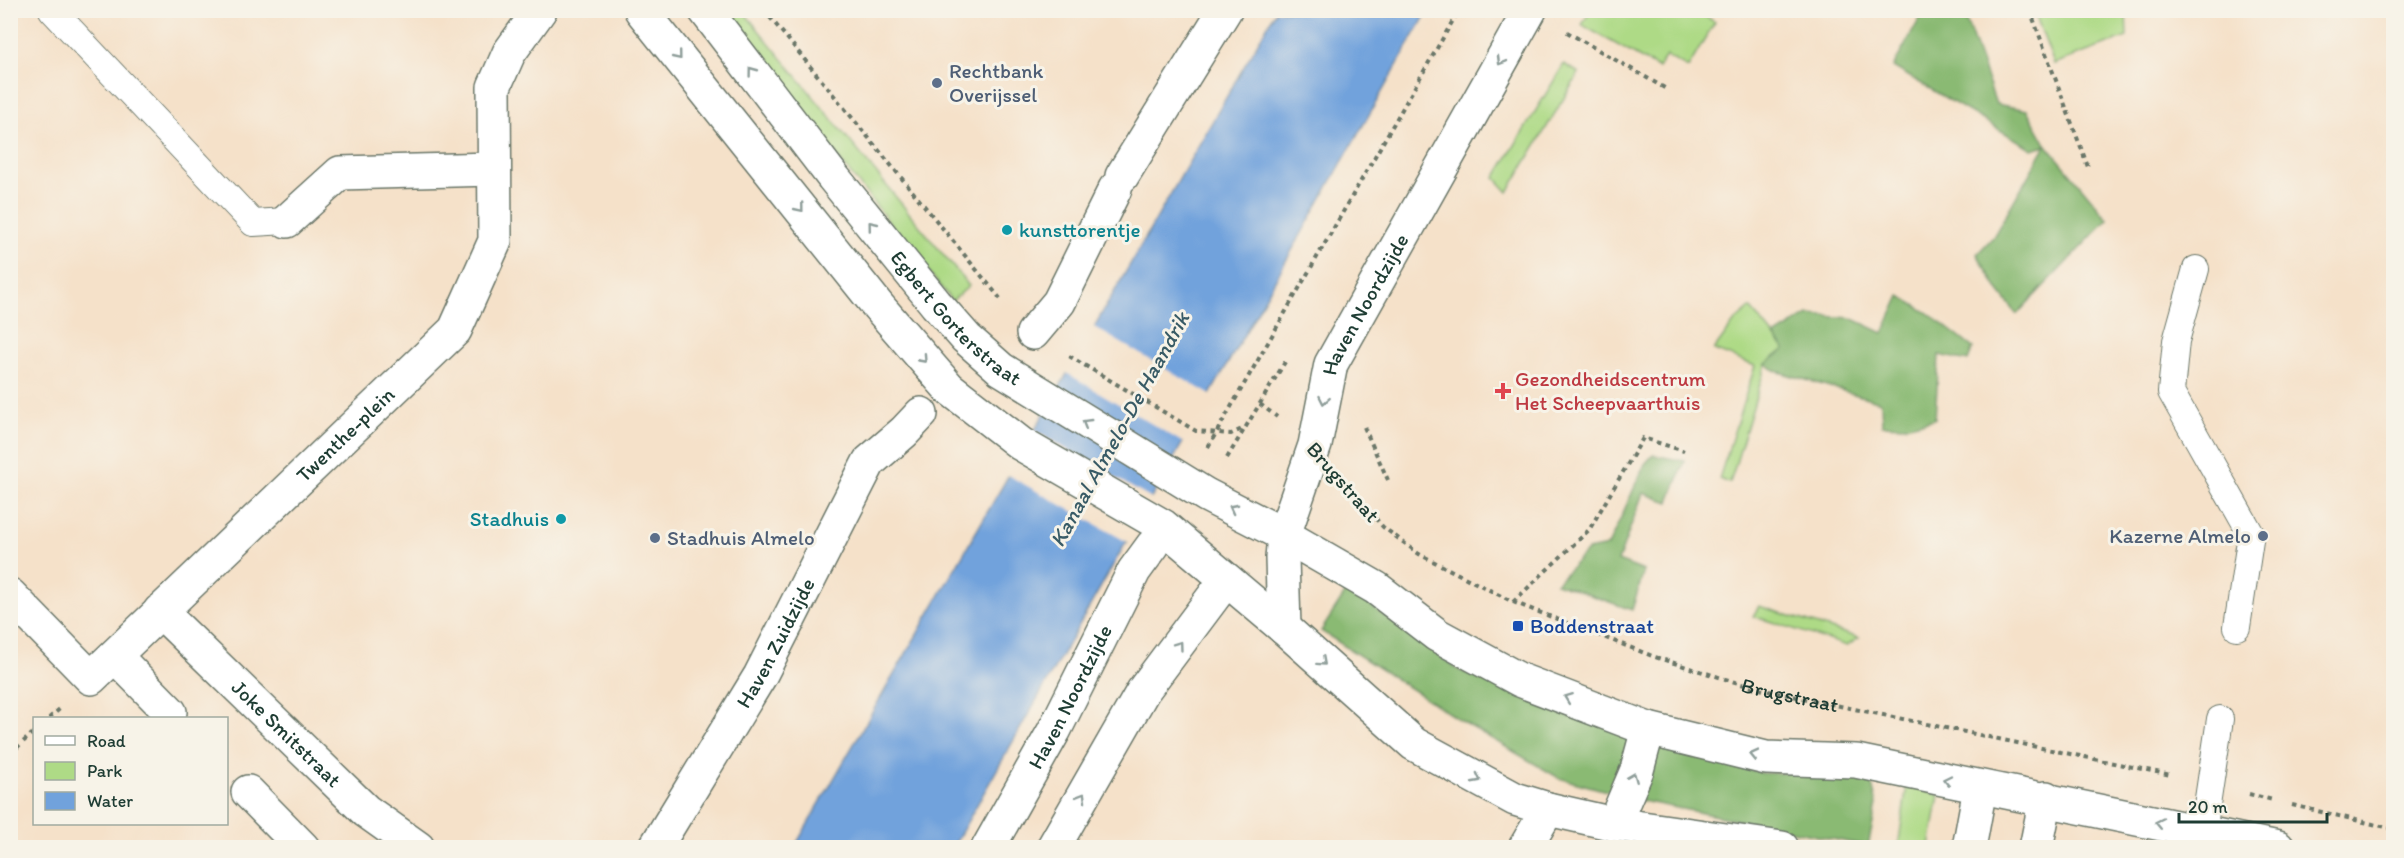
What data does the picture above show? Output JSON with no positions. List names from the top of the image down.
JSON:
{
  "streets": {
    "street": [
      "Haven Noordzijde",
      "Egbert Gorterstraat",
      "Twenthe-plein",
      "Haven Zuidzijde",
      "Joke Smitstraat"
    ],
    "path": ["Brugstraat"]
  },
  "crossings": [
    ["Haven Noordzijde", "Egbert Gorterstraat"],
    ["Haven Noordzijde", "Brugstraat"],
    ["Twenthe-plein", "Joke Smitstraat"]
  ],
  "water": ["Kanaal Almelo-De Haandrik"],
  "places": {
    "other": [
      "Rechtbank Overijssel",
      "kunsttorentje",
      "Stadhuis",
      "Kazerne Almelo",
      "Stadhuis Almelo"
    ],
    "health": ["Gezondheidscentrum Het Scheepvaarthuis"],
    "transit": ["Boddenstraat"]
  },
  "legend": ["Road", "Park", "Water"],
  "scale_bar": "20 m"
}
